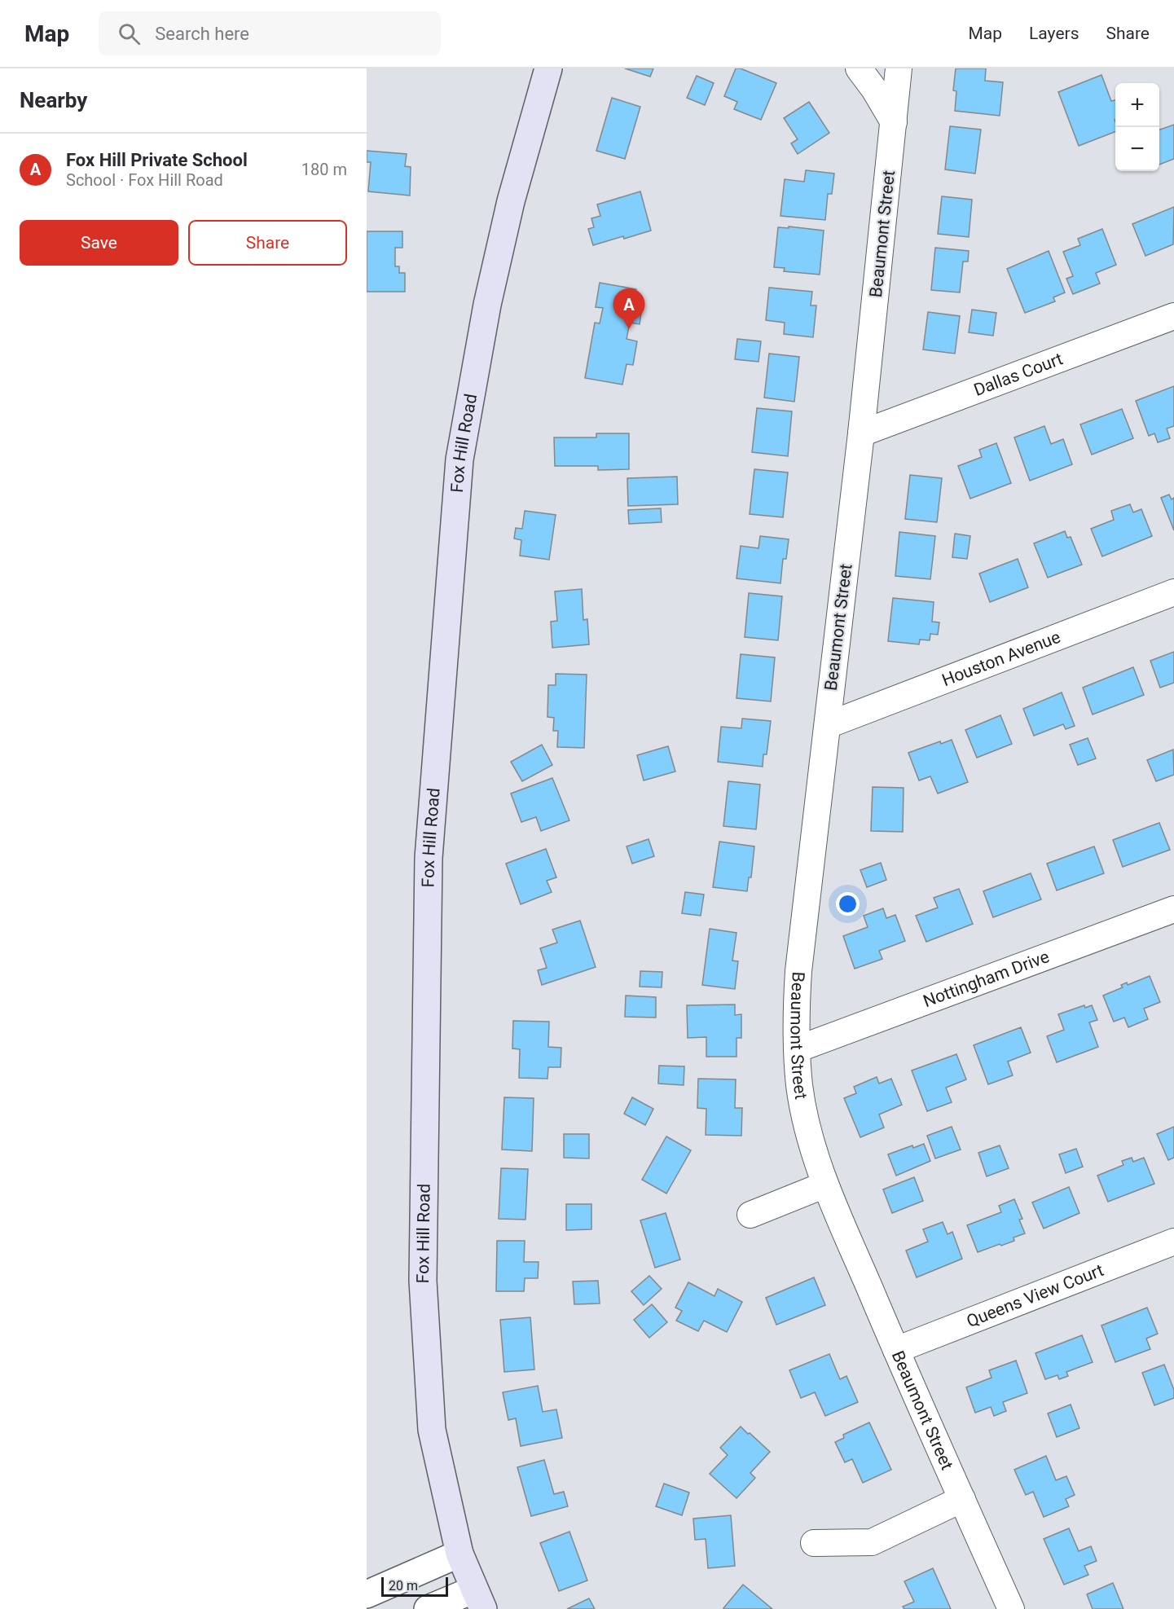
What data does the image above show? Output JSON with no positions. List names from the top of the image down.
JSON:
{
  "streets": {
    "main road": ["Fox Hill Road"],
    "street": [
      "Beaumont Street",
      "Dallas Court",
      "Houston Avenue",
      "Nottingham Drive",
      "Queens View Court"
    ]
  },
  "crossings": [
    ["Beaumont Street", "Dallas Court"],
    ["Beaumont Street", "Houston Avenue"],
    ["Beaumont Street", "Nottingham Drive"],
    ["Beaumont Street", "Queens View Court"]
  ],
  "scale_bar": "20 m",
  "page": {
    "header": "Map",
    "search": "Search here",
    "nav": ["Map", "Layers", "Share"],
    "heading": "Nearby",
    "map_buttons": ["+", "−"],
    "list": [
      {
        "mark": "A",
        "name": "Fox Hill Private School",
        "note": "School · Fox Hill Road",
        "value": "180 m"
      }
    ],
    "buttons": ["Save", "Share"],
    "pins": "A",
    "scale": "20 m"
  }
}
